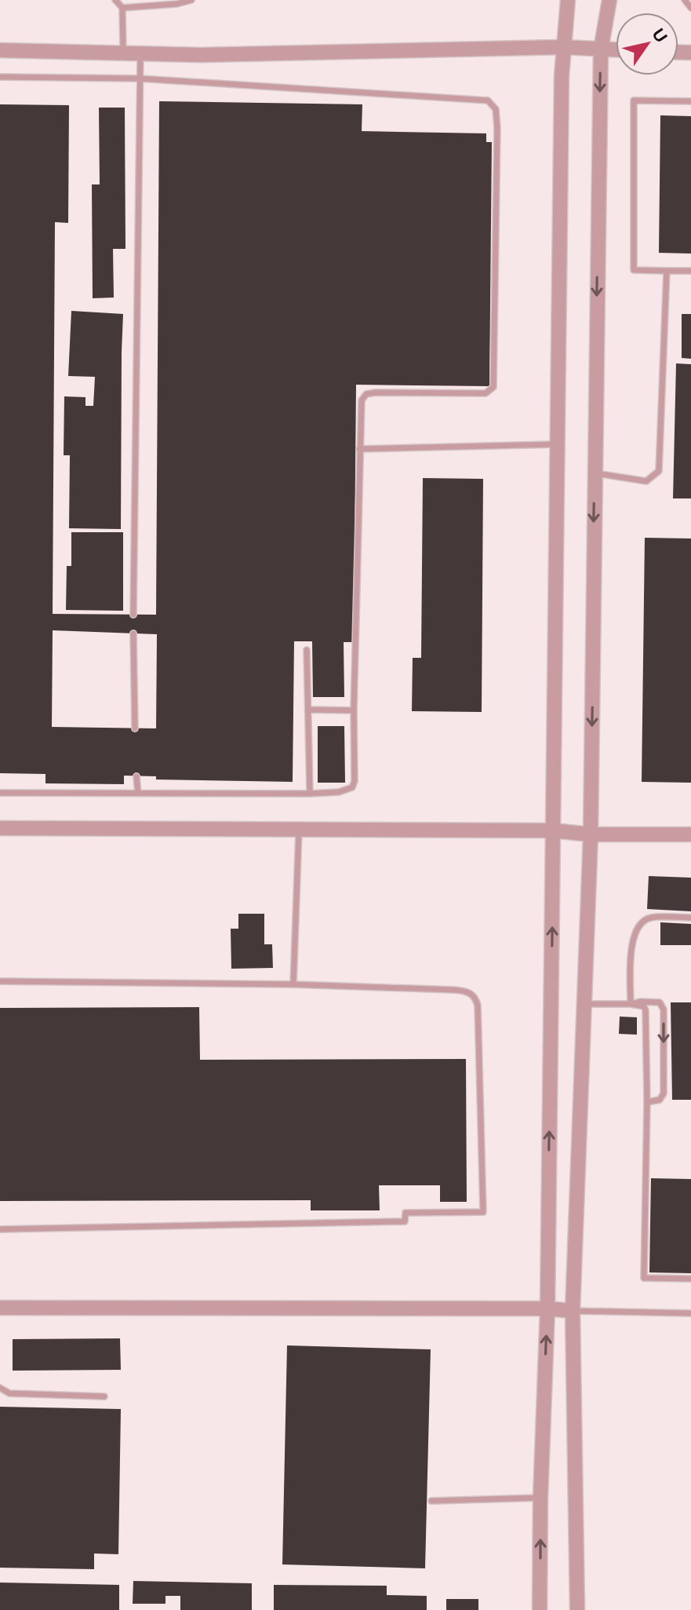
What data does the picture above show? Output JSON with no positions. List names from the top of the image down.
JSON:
{
  "north": "top right"
}
